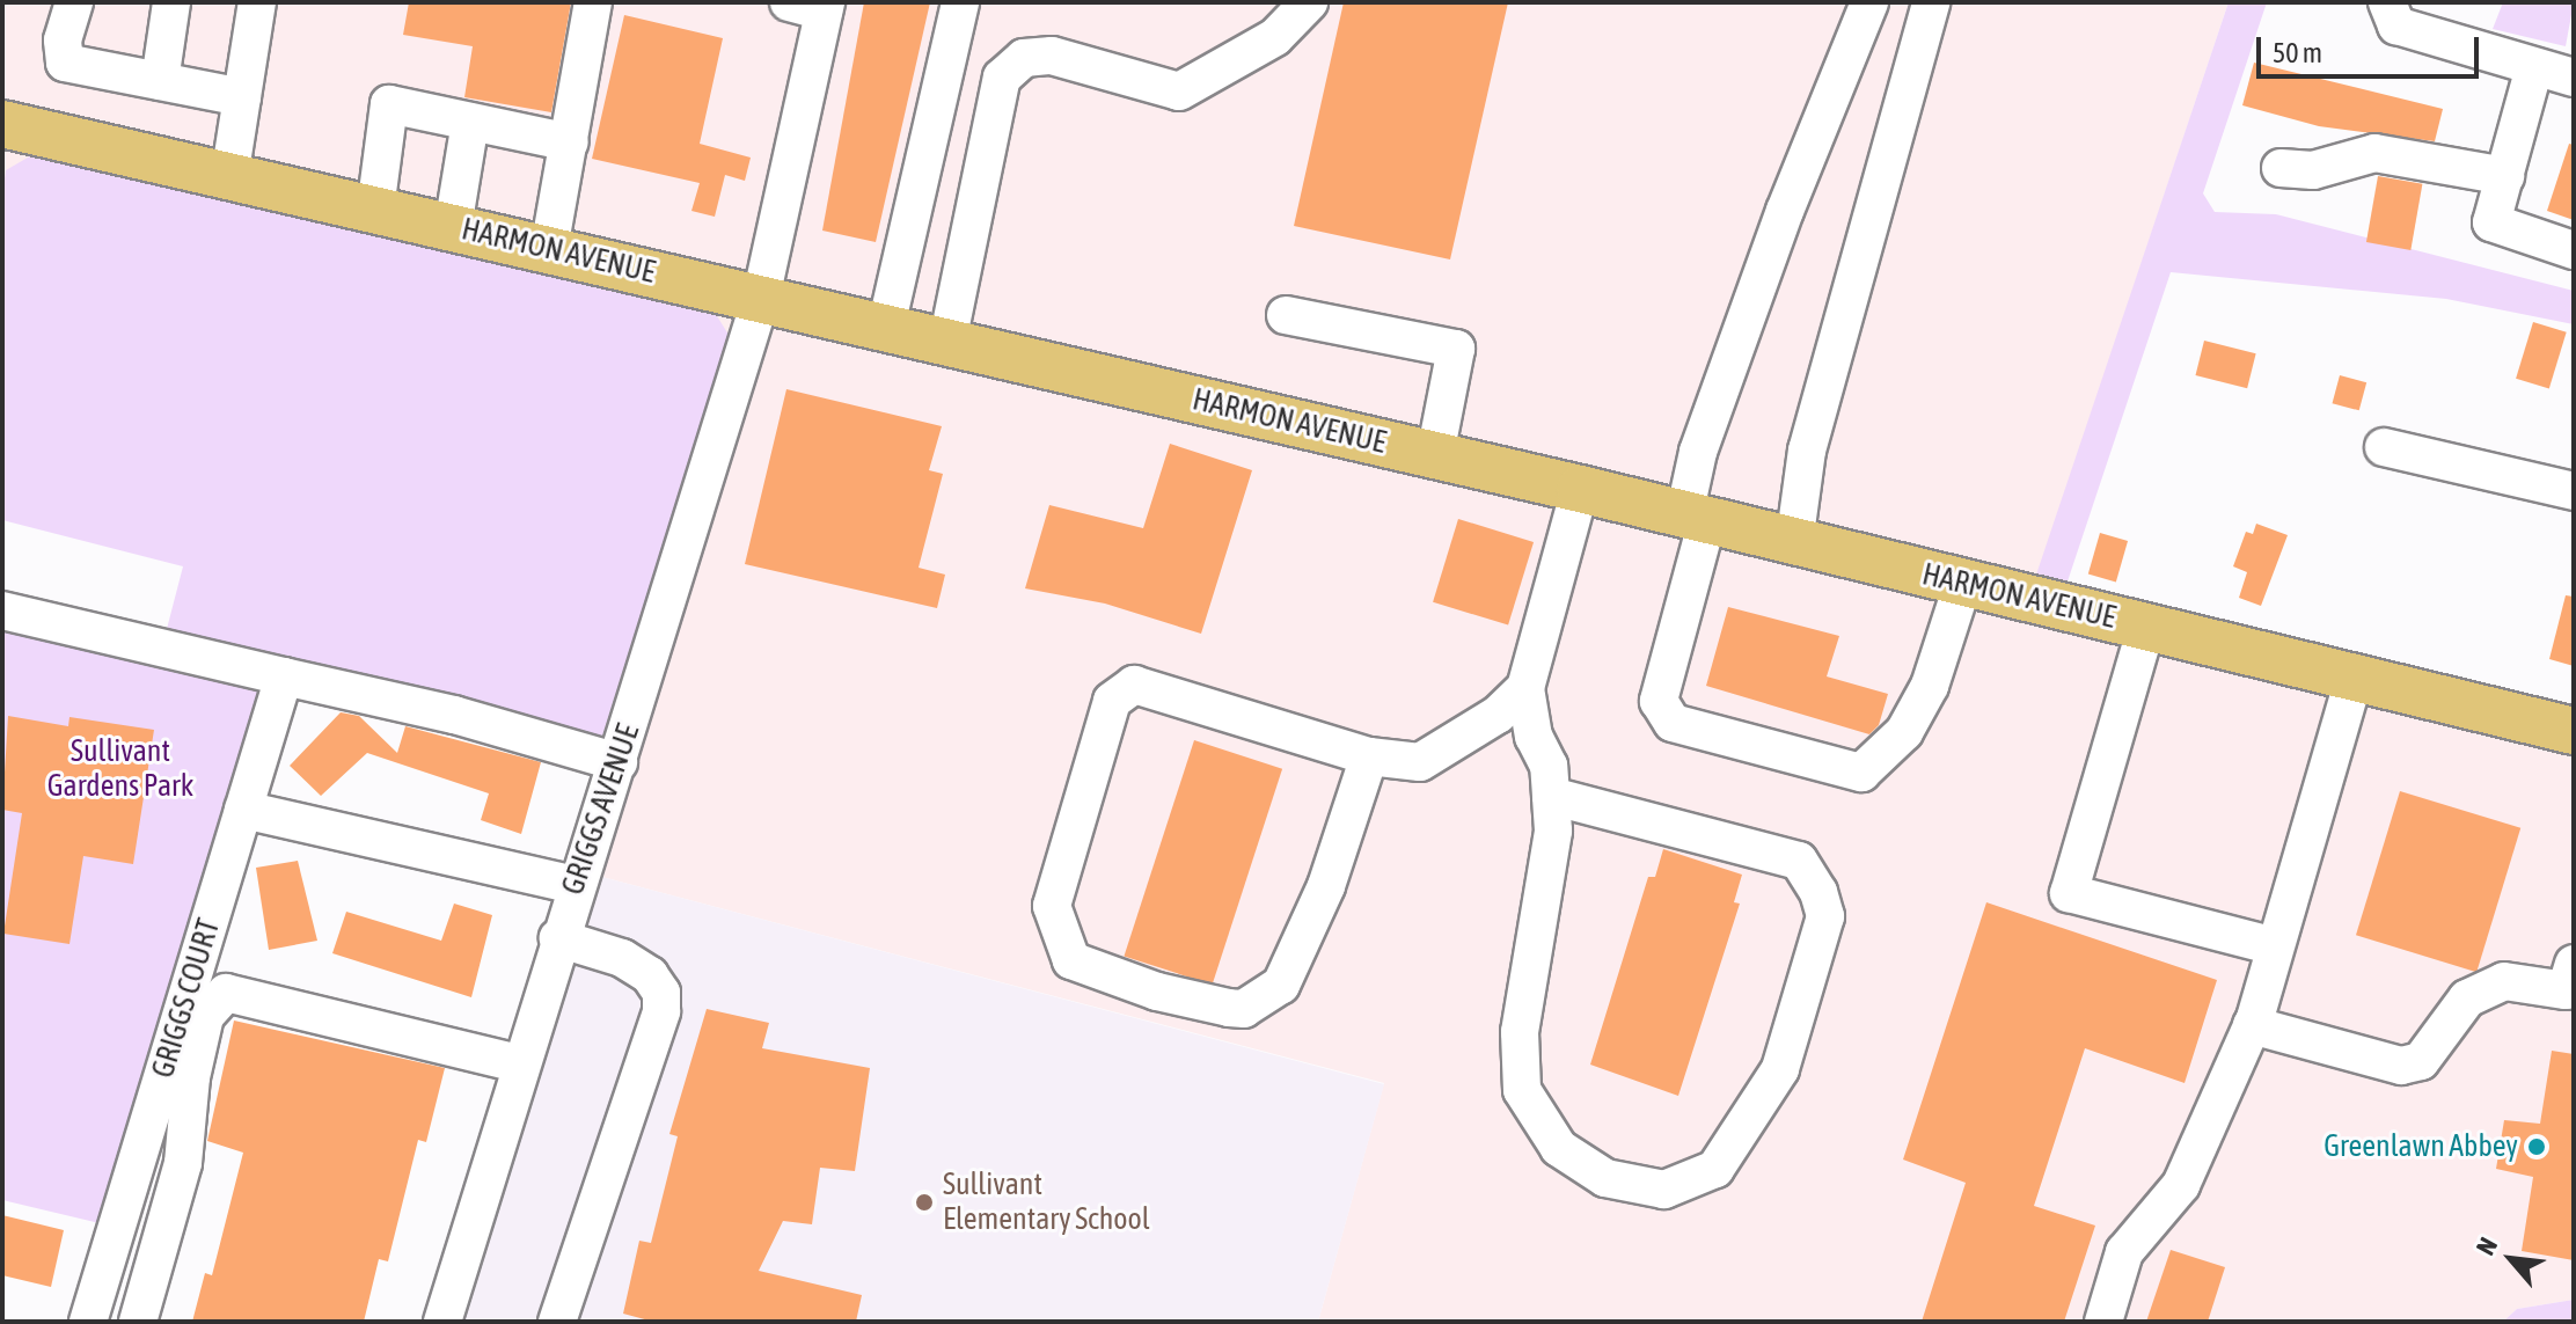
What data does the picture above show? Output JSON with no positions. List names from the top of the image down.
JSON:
{
  "streets": {
    "main road": ["HARMON AVENUE"],
    "street": ["GRIGGS AVENUE", "GRIGGS COURT"]
  },
  "crossings": [
    ["HARMON AVENUE", "GRIGGS AVENUE"]
  ],
  "parks": ["Sullivant Gardens Park"],
  "places": ["Greenlawn Abbey", "Sullivant Elementary School"],
  "scale_bar": "50 m",
  "north": "top left"
}
